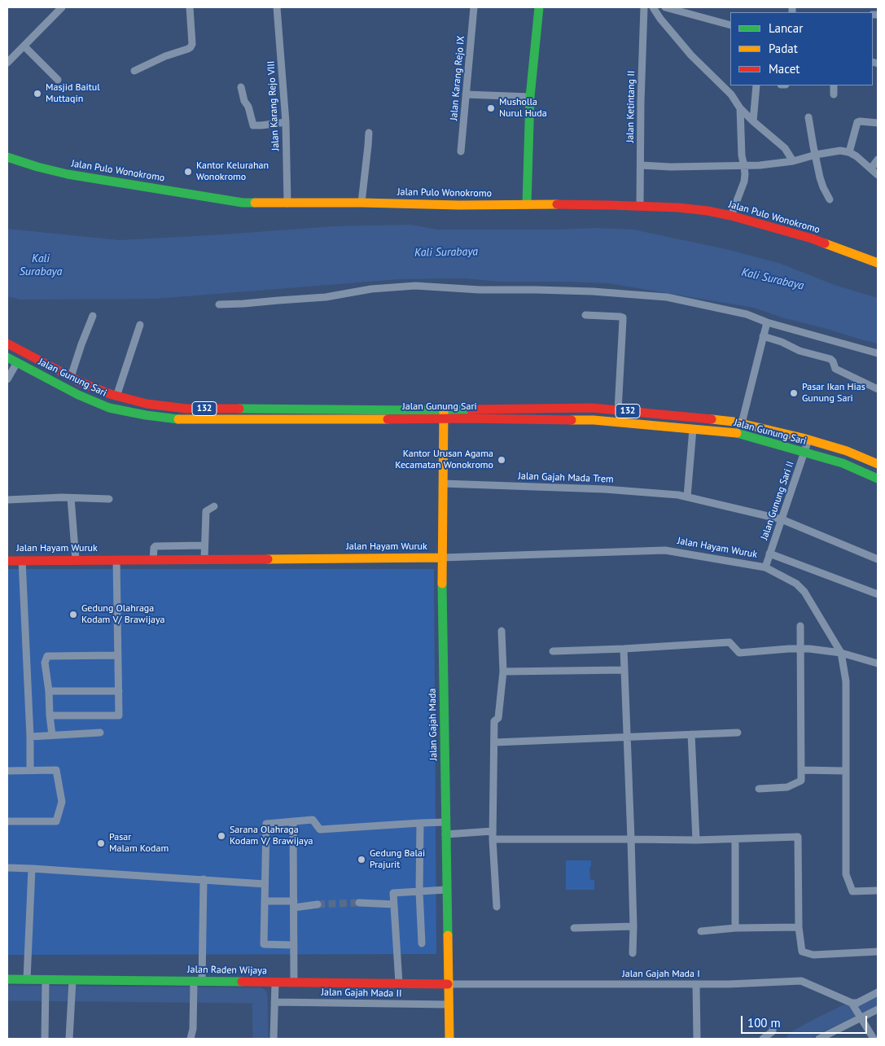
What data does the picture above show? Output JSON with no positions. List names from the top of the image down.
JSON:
{
  "streets": {
    "main road": [
      "Jalan Pulo Wonokromo",
      "Jalan Gunung Sari",
      "132",
      "Jalan Hayam Wuruk",
      "Jalan Gajah Mada",
      "Jalan Raden Wijaya"
    ],
    "street": [
      "Jalan Karang Rejo IX",
      "Jalan Karang Rejo VIII",
      "Jalan Ketintang II",
      "Jalan Gajah Mada Trem",
      "Jalan Gunung Sari II",
      "Jalan Gajah Mada I",
      "Jalan Gajah Mada II"
    ]
  },
  "crossings": [
    ["Jalan Karang Rejo VIII", "Jalan Pulo Wonokromo"],
    ["Jalan Ketintang II", "Jalan Pulo Wonokromo"],
    ["Jalan Gunung Sari", "Jalan Gunung Sari II"],
    ["Jalan Gunung Sari", "Jalan Gajah Mada"],
    ["Jalan Gajah Mada Trem", "Jalan Gunung Sari II"],
    ["Jalan Gajah Mada Trem", "Jalan Gajah Mada"],
    ["Jalan Gunung Sari II", "Jalan Hayam Wuruk"],
    ["Jalan Hayam Wuruk", "Jalan Gajah Mada"],
    ["Jalan Gajah Mada", "Jalan Raden Wijaya"],
    ["Jalan Gajah Mada", "Jalan Gajah Mada I"],
    ["Jalan Gajah Mada", "Jalan Gajah Mada II"],
    ["Jalan Raden Wijaya", "Jalan Gajah Mada I"]
  ],
  "water": ["Kali Surabaya"],
  "places": [
    "Masjid Baitul Muttaqin",
    "Musholla Nurul Huda",
    "Kantor Kelurahan Wonokromo",
    "Pasar Ikan Hias Gunung Sari",
    "Kantor Urusan Agama Kecamatan Wonokromo",
    "Gedung Olahraga Kodam V/ Brawijaya",
    "Sarana Olahraga Kodam V/ Brawijaya",
    "Pasar Malam Kodam",
    "Gedung Balai Prajurit"
  ],
  "legend": ["Lancar", "Padat", "Macet"],
  "scale_bar": "100 m"
}
